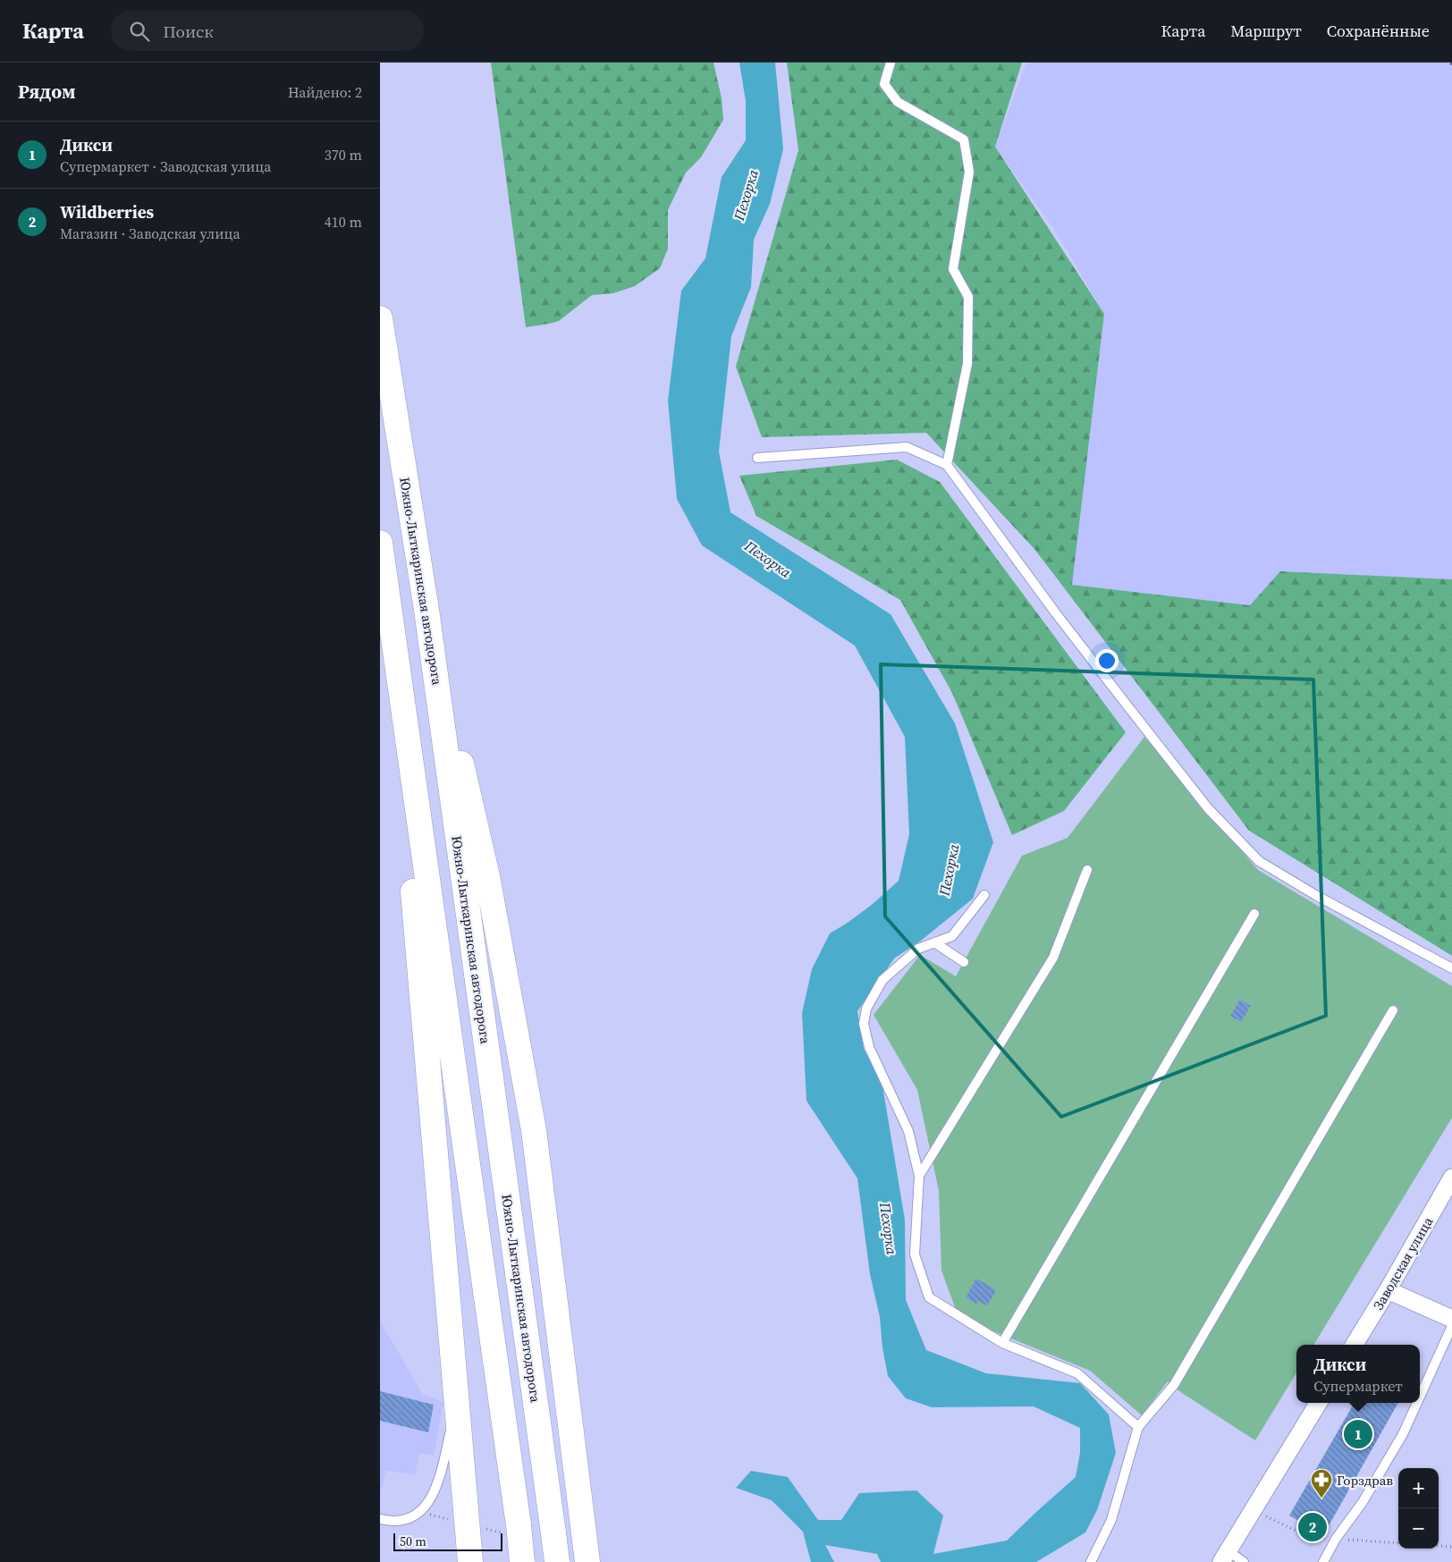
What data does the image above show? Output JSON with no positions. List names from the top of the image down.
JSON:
{
  "streets": {
    "main road": ["Южно-Лыткаринская автодорога"],
    "street": ["Заводская улица"]
  },
  "water": ["Пехорка"],
  "places": {
    "pharmacy": ["Горздрав"]
  },
  "scale_bar": "50 m",
  "page": {
    "header": "Карта",
    "search": "Поиск",
    "nav": ["Карта", "Маршрут", "Сохранённые"],
    "heading": ["Рядом", "Найдено: 2"],
    "list": [
      {
        "mark": "1",
        "name": "Дикси",
        "note": "Супермаркет · Заводская улица",
        "value": "370 m"
      },
      {
        "mark": "2",
        "name": "Wildberries",
        "note": "Магазин · Заводская улица",
        "value": "410 m"
      }
    ],
    "popup": ["Дикси", "Супермаркет"],
    "pins": ["1", "2"],
    "map_buttons": ["+", "−"],
    "scale": "50 m"
  }
}
